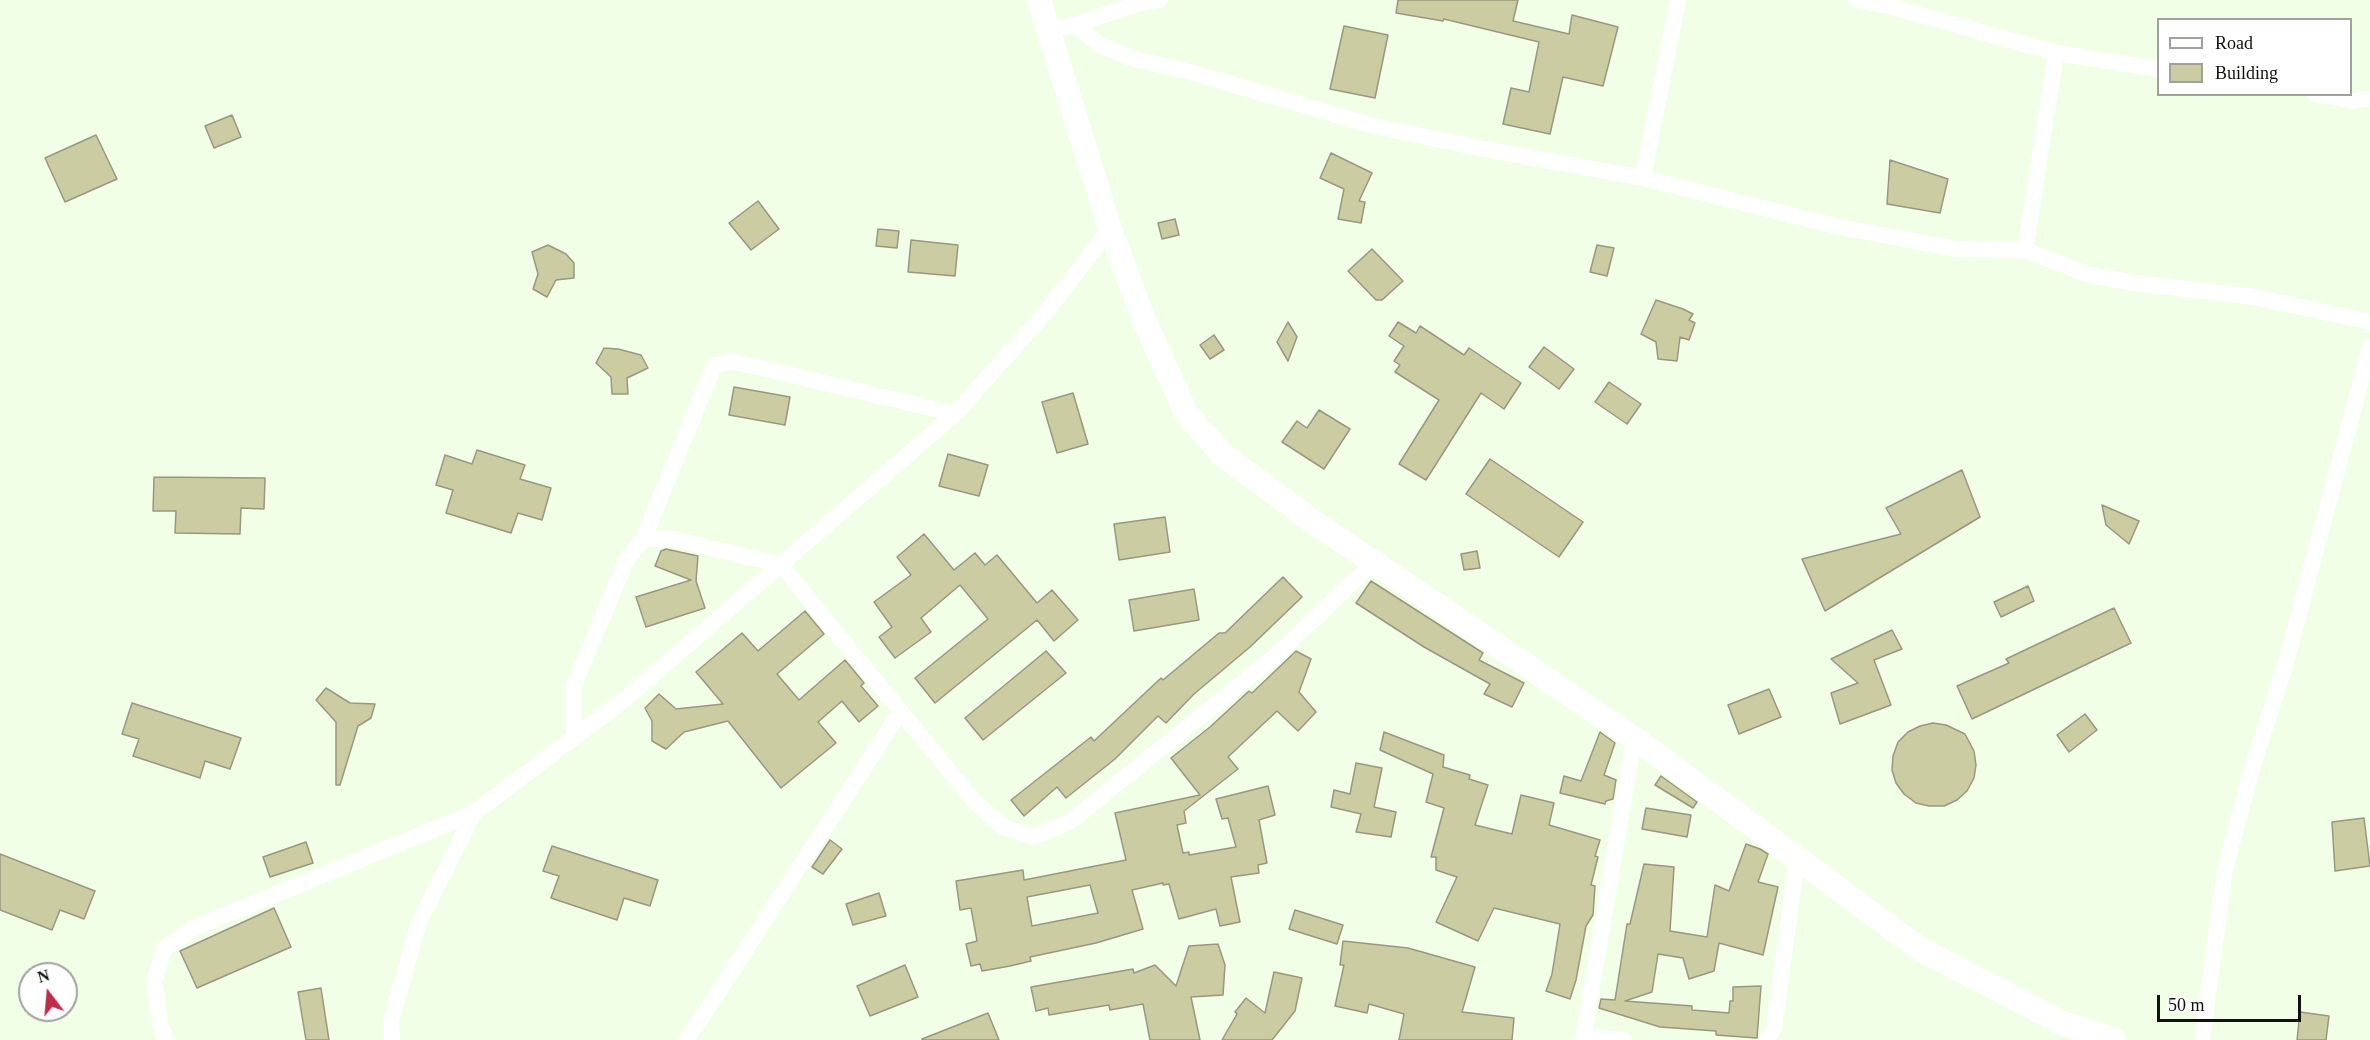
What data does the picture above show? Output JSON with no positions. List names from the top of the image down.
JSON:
{
  "legend": ["Road", "Building"],
  "scale_bar": "50 m",
  "north": "top"
}
